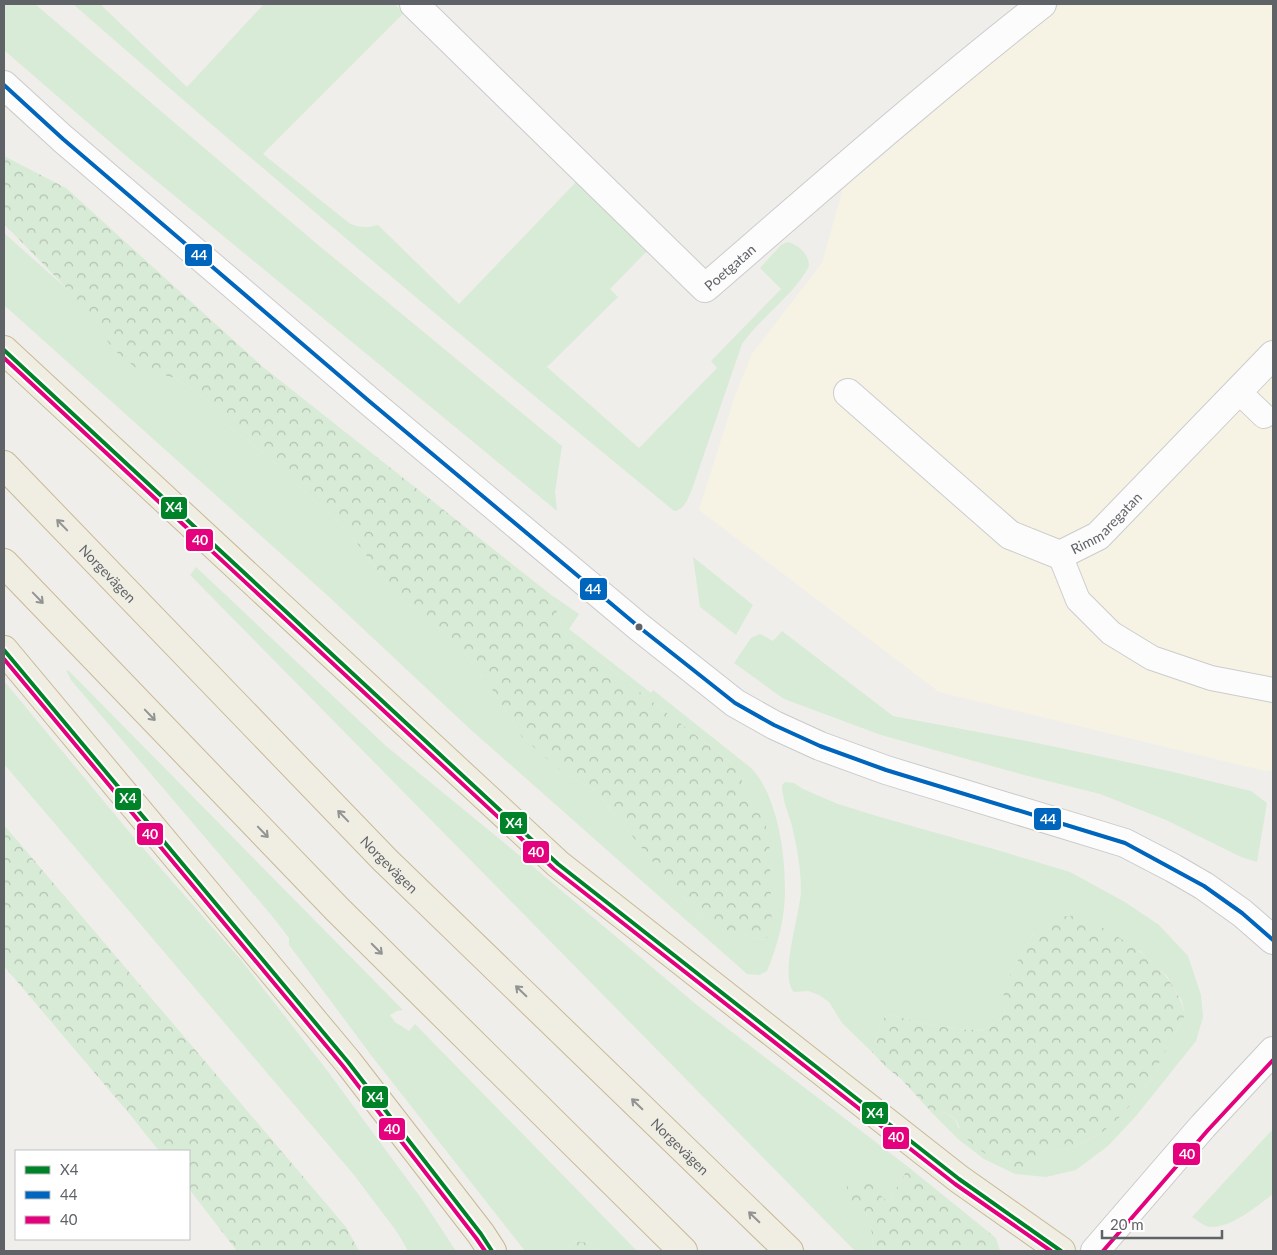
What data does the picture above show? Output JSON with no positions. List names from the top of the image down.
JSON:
{
  "streets": {
    "highway": ["Norgevägen"],
    "street": ["Poetgatan", "Rimmaregatan"]
  },
  "lines": ["transit line 44", "transit line X4", "transit line 40"],
  "legend": ["X4", "44", "40"],
  "scale_bar": "20 m"
}
